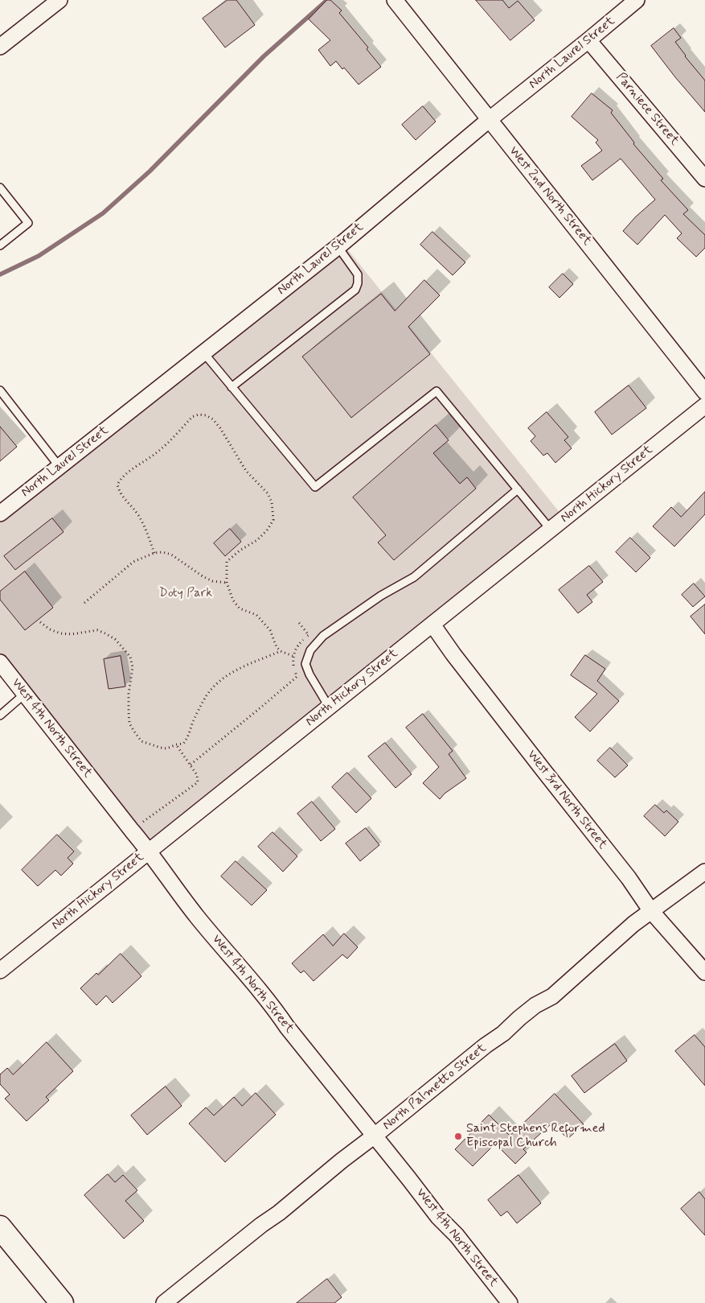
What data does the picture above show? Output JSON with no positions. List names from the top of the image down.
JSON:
{
  "streets": {
    "street": [
      "North Laurel Street",
      "Parniece Street",
      "West 2nd North Street",
      "North Hickory Street",
      "West 4th North Street",
      "West 3rd North Street",
      "North Palmetto Street"
    ]
  },
  "crossings": [
    ["North Laurel Street", "Parniece Street"],
    ["North Laurel Street", "West 2nd North Street"],
    ["North Hickory Street", "West 4th North Street"],
    ["North Hickory Street", "West 3rd North Street"],
    ["West 4th North Street", "North Palmetto Street"],
    ["West 3rd North Street", "North Palmetto Street"]
  ],
  "parks": ["Doty Park"],
  "places": ["Saint Stephens Reformed Episcopal Church"]
}
